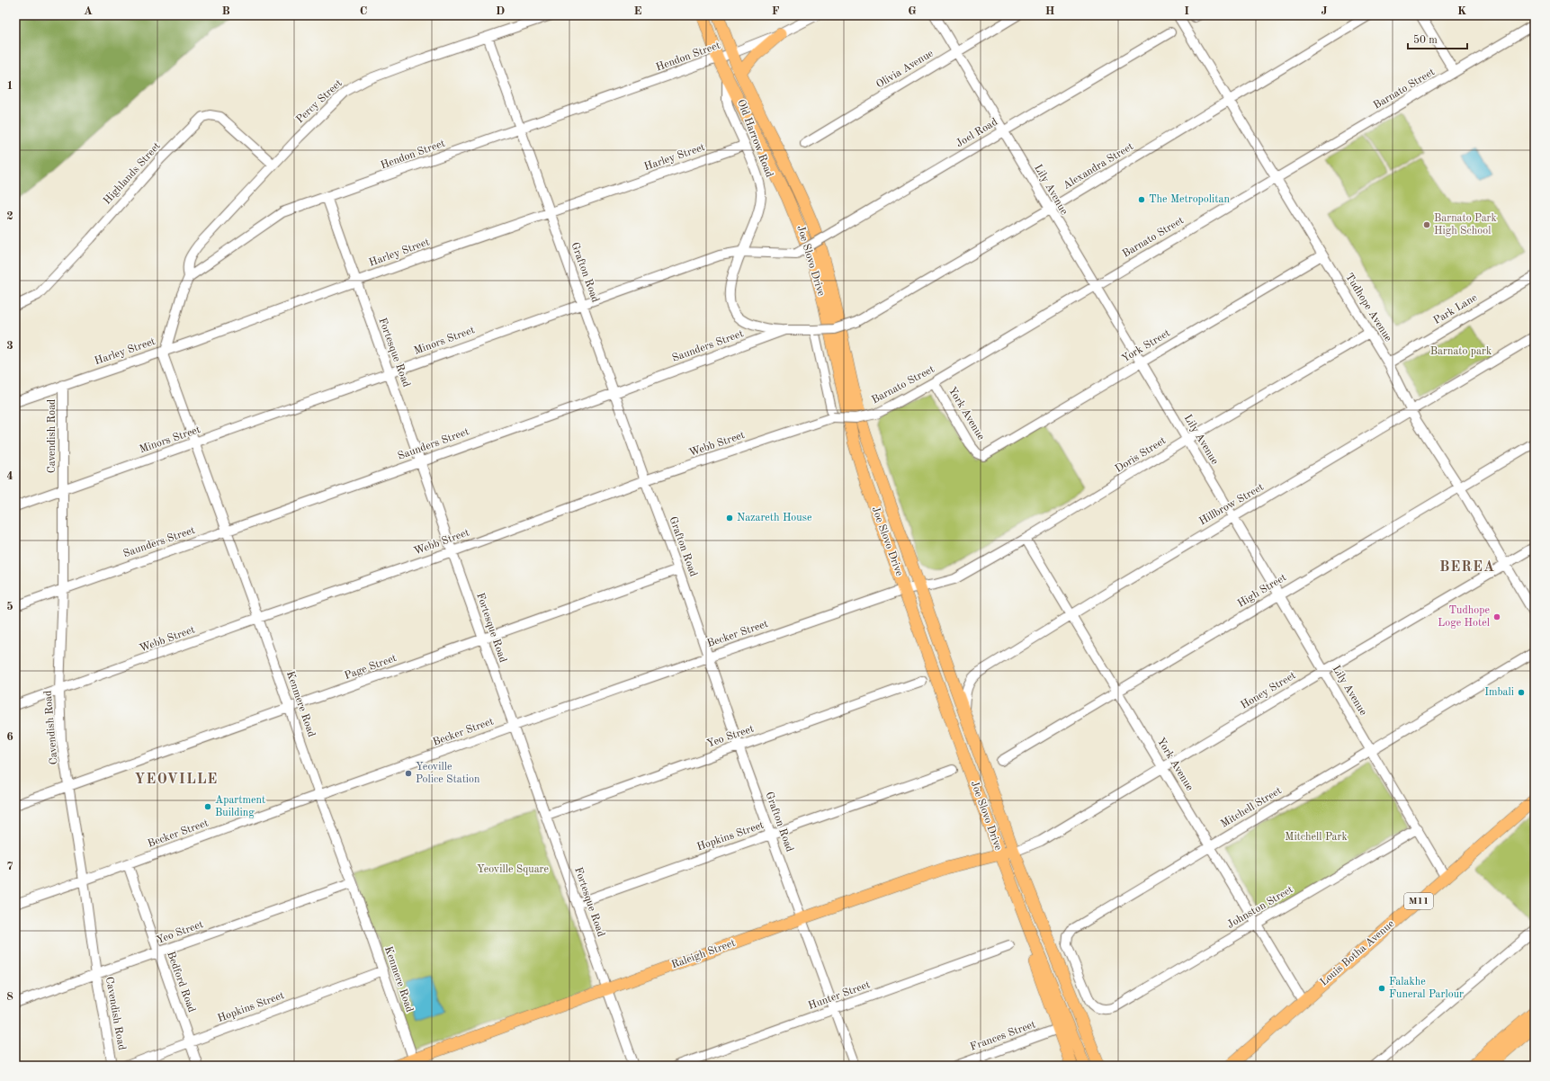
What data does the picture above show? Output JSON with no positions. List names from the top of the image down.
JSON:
{
  "streets": {
    "main road": [
      "Joe Slovo Drive",
      "M11",
      "Louis Botha Avenue",
      "Raleigh Street"
    ],
    "street": [
      "Hendon Street",
      "Olivia Avenue",
      "Barnato Street",
      "Percy Street",
      "Joel Road",
      "Old Harrow Road",
      "Harley Street",
      "Alexandra Street",
      "Highlands Street",
      "Lily Avenue",
      "Grafton Road",
      "Tudhope Avenue",
      "Park Lane",
      "Minors Street",
      "Saunders Street",
      "York Street",
      "Fortesque Road",
      "York Avenue",
      "Cavendish Road",
      "Webb Street",
      "Doris Street",
      "Hillbrow Street",
      "High Street",
      "Becker Street",
      "Page Street",
      "Honey Street",
      "Kenmere Road",
      "Yeo Street",
      "Mitchell Street",
      "Hopkins Street",
      "Johnston Street",
      "Bedford Road",
      "Hunter Street",
      "Frances Street"
    ]
  },
  "crossings": [
    ["Hendon Street", "Percy Street"],
    ["Hendon Street", "Joe Slovo Drive"],
    ["Hendon Street", "Grafton Road"],
    ["Hendon Street", "Fortesque Road"],
    ["Olivia Avenue", "Lily Avenue"],
    ["Barnato Street", "Lily Avenue"],
    ["Barnato Street", "Tudhope Avenue"],
    ["Barnato Street", "York Avenue"],
    ["Barnato Street", "Webb Street"],
    ["Percy Street", "Highlands Street"],
    ["Percy Street", "Grafton Road"],
    ["Joel Road", "Lily Avenue"],
    ["Joel Road", "Minors Street"],
    ["Old Harrow Road", "Harley Street"],
    ["Old Harrow Road", "Joe Slovo Drive"],
    ["Old Harrow Road", "Minors Street"],
    ["Old Harrow Road", "Saunders Street"],
    ["Harley Street", "Grafton Road"],
    ["Harley Street", "Fortesque Road"],
    ["Harley Street", "Cavendish Road"],
    ["Harley Street", "Kenmere Road"],
    ["Alexandra Street", "Lily Avenue"],
    ["Alexandra Street", "Tudhope Avenue"],
    ["Alexandra Street", "Saunders Street"],
    ["Lily Avenue", "York Street"],
    ["Lily Avenue", "Doris Street"],
    ["Lily Avenue", "Hillbrow Street"],
    ["Lily Avenue", "High Street"],
    ["Lily Avenue", "Honey Street"],
    ["Lily Avenue", "Mitchell Street"],
    ["Lily Avenue", "Johnston Street"],
    ["Lily Avenue", "Louis Botha Avenue"],
    ["Joe Slovo Drive", "Doris Street"],
    ["Joe Slovo Drive", "Hillbrow Street"],
    ["Joe Slovo Drive", "Becker Street"],
    ["Joe Slovo Drive", "Honey Street"],
    ["Joe Slovo Drive", "Raleigh Street"],
    ["Grafton Road", "Minors Street"],
    ["Grafton Road", "Saunders Street"],
    ["Grafton Road", "Webb Street"],
    ["Grafton Road", "Becker Street"],
    ["Grafton Road", "Page Street"],
    ["Grafton Road", "Yeo Street"],
    ["Grafton Road", "Hopkins Street"],
    ["Grafton Road", "Raleigh Street"],
    ["Grafton Road", "Hunter Street"],
    ["Tudhope Avenue", "Park Lane"],
    ["Tudhope Avenue", "York Street"],
    ["Tudhope Avenue", "Doris Street"],
    ["Tudhope Avenue", "Hillbrow Street"],
    ["Tudhope Avenue", "High Street"],
    ["Tudhope Avenue", "Honey Street"],
    ["Minors Street", "Fortesque Road"],
    ["Minors Street", "Cavendish Road"],
    ["Minors Street", "Kenmere Road"],
    ["Saunders Street", "Fortesque Road"],
    ["Saunders Street", "Cavendish Road"],
    ["Saunders Street", "Kenmere Road"],
    ["York Street", "York Avenue"],
    ["Fortesque Road", "Webb Street"],
    ["Fortesque Road", "Becker Street"],
    ["Fortesque Road", "Page Street"],
    ["Fortesque Road", "Yeo Street"],
    ["Fortesque Road", "Hopkins Street"],
    ["Fortesque Road", "Raleigh Street"],
    ["York Avenue", "Doris Street"],
    ["York Avenue", "Hillbrow Street"],
    ["York Avenue", "High Street"],
    ["York Avenue", "Honey Street"],
    ["York Avenue", "Mitchell Street"],
    ["York Avenue", "Johnston Street"],
    ["York Avenue", "Louis Botha Avenue"],
    ["Cavendish Road", "Webb Street"],
    ["Cavendish Road", "Becker Street"],
    ["Cavendish Road", "Page Street"],
    ["Cavendish Road", "Yeo Street"],
    ["Webb Street", "Kenmere Road"],
    ["Doris Street", "Becker Street"],
    ["Becker Street", "Kenmere Road"],
    ["Becker Street", "Bedford Road"],
    ["Page Street", "Kenmere Road"],
    ["Honey Street", "Raleigh Street"],
    ["Kenmere Road", "Yeo Street"],
    ["Kenmere Road", "Hopkins Street"],
    ["Kenmere Road", "Raleigh Street"],
    ["Yeo Street", "Bedford Road"],
    ["Mitchell Street", "Johnston Street"],
    ["Hopkins Street", "Bedford Road"]
  ],
  "districts": ["BEREA", "YEOVILLE"],
  "parks": ["Barnato park", "Mitchell Park", "Yeoville Square"],
  "places": [
    "The Metropolitan",
    "Barnato Park High School",
    "Nazareth House",
    "Tudhope Loge Hotel",
    "Imbali",
    "Yeoville Police Station",
    "Apartment Building",
    "Falakhe Funeral Parlour"
  ],
  "scale_bar": "50 m",
  "grid": {
    "columns": [
      "A",
      "B",
      "C",
      "D",
      "E",
      "F",
      "G",
      "H",
      "I",
      "J",
      "K"
    ],
    "rows": [
      "1",
      "2",
      "3",
      "4",
      "5",
      "6",
      "7",
      "8"
    ]
  }
}
